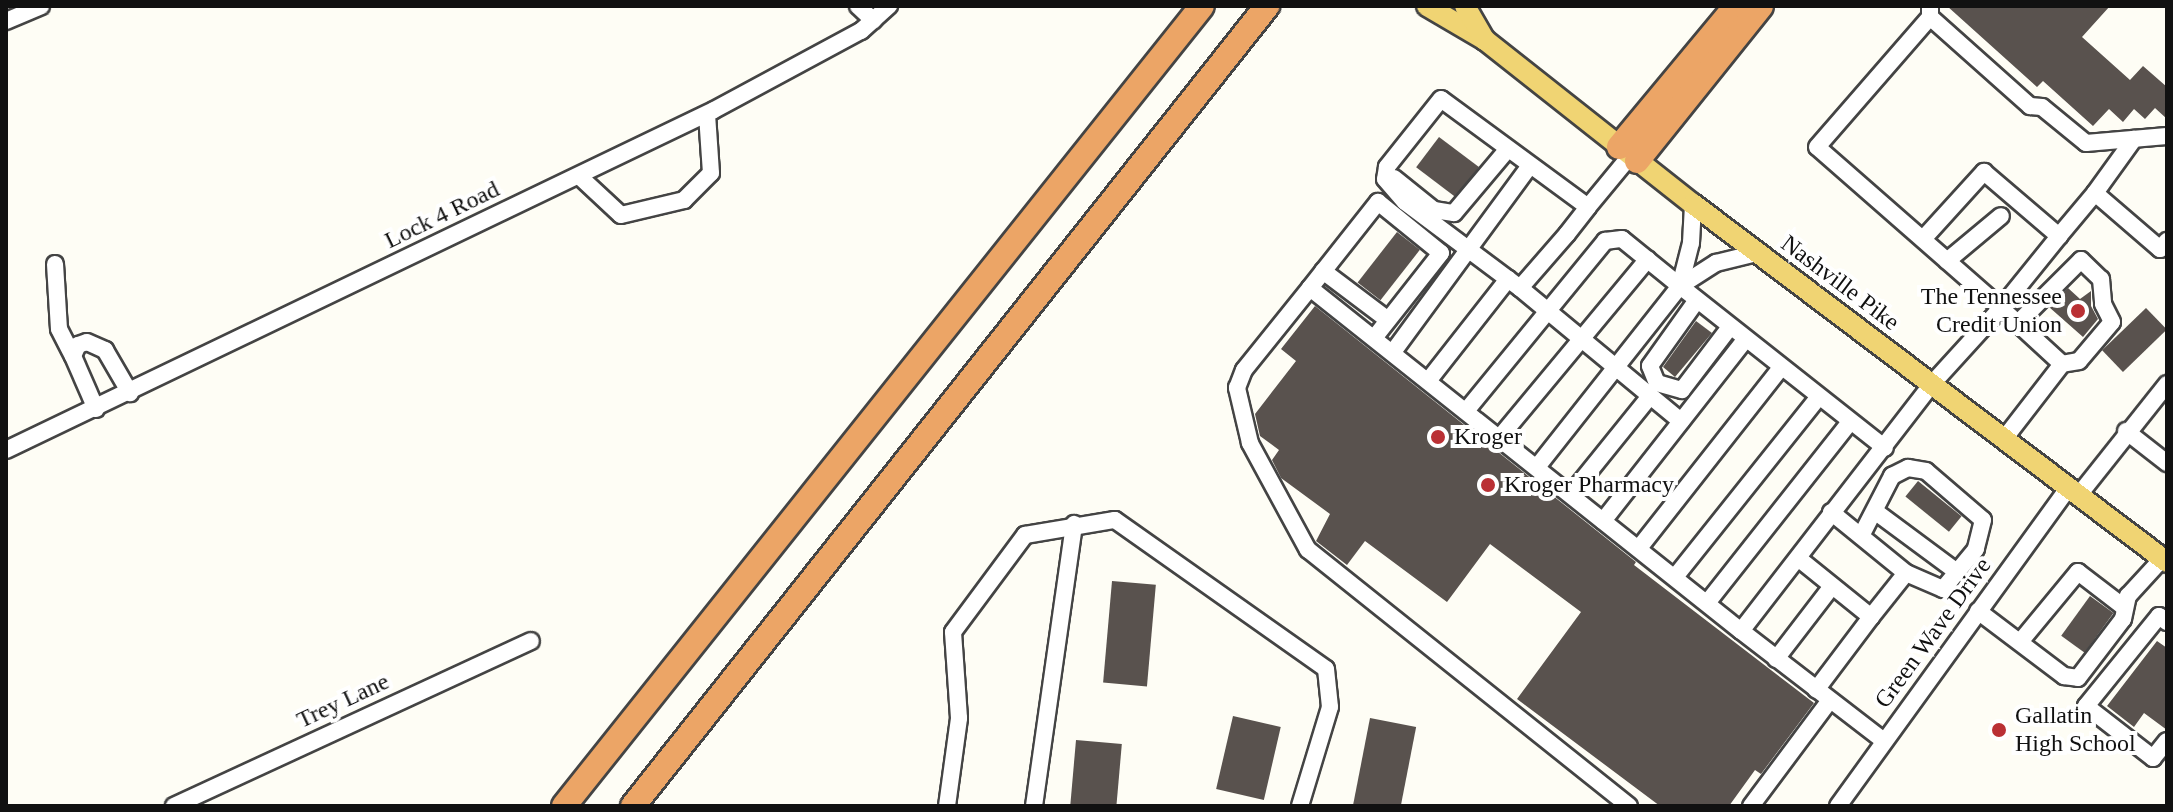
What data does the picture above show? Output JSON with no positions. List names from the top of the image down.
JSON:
{
  "streets": {
    "main road": ["Nashville Pike"],
    "street": ["Lock 4 Road", "Green Wave Drive", "Trey Lane"]
  },
  "crossings": [
    ["Nashville Pike", "Green Wave Drive"]
  ],
  "places": [
    "The Tennessee Credit Union",
    "Kroger",
    "Kroger Pharmacy",
    "Gallatin High School"
  ]
}
